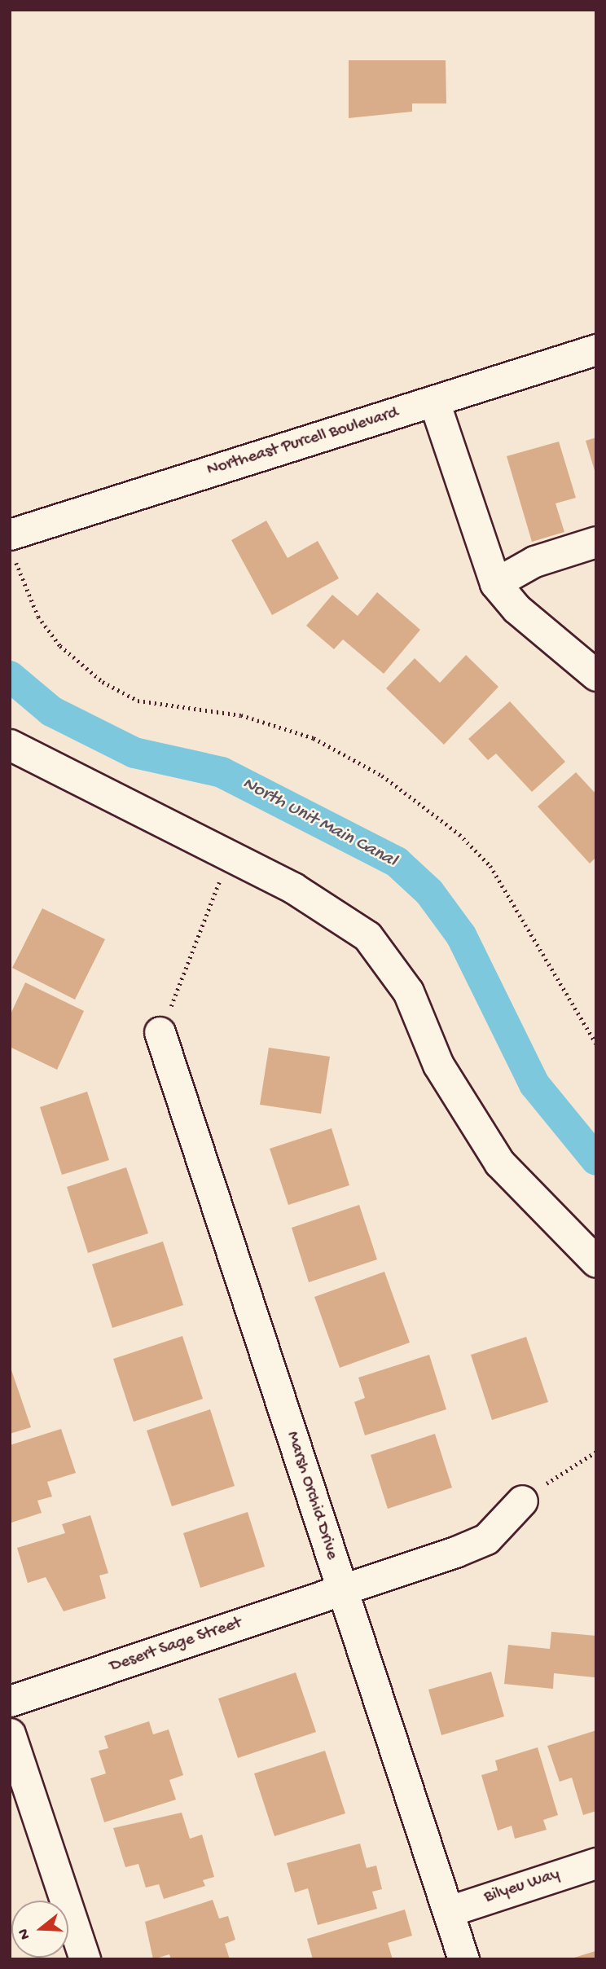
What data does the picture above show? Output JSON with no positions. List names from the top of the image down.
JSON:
{
  "streets": {
    "street": [
      "Northeast Purcell Boulevard",
      "Marsh Orchid Drive",
      "Desert Sage Street",
      "Bilyeu Way"
    ]
  },
  "crossings": [
    ["Marsh Orchid Drive", "Desert Sage Street"],
    ["Marsh Orchid Drive", "Bilyeu Way"]
  ],
  "water": ["North Unit Main Canal"],
  "north": "left"
}
